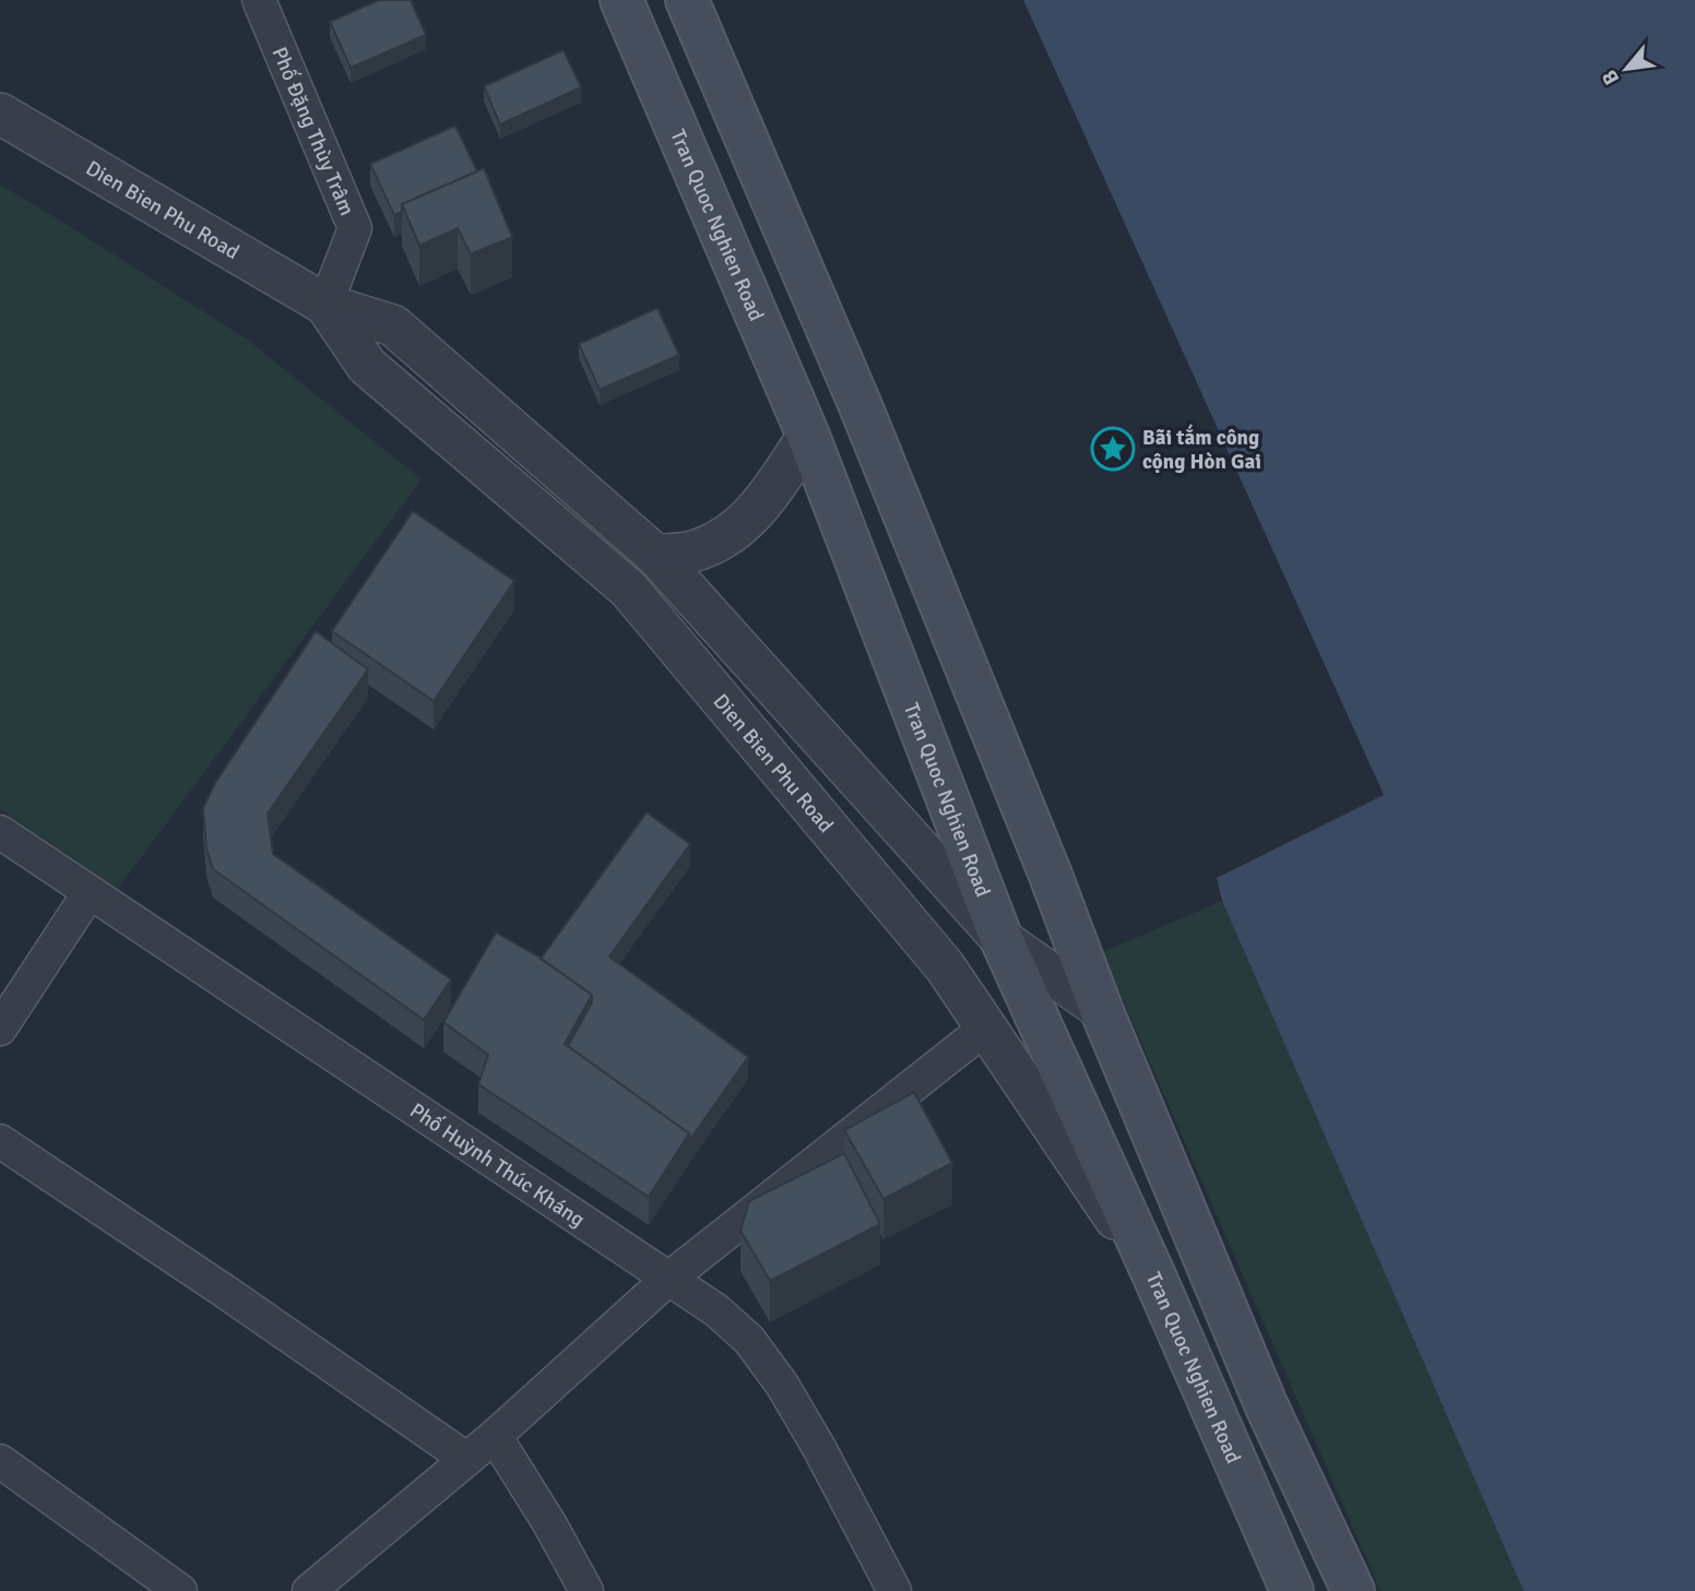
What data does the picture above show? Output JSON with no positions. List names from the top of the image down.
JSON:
{
  "streets": {
    "main road": ["Tran Quoc Nghien Road"],
    "street": ["Phố Đặng Thùy Trâm", "Dien Bien Phu Road", "Phố Huỳnh Thúc Kháng"]
  },
  "crossings": [
    ["Phố Đặng Thùy Trâm", "Dien Bien Phu Road"],
    ["Dien Bien Phu Road", "Tran Quoc Nghien Road"]
  ],
  "places": {
    "place": ["Bãi tắm công cộng Hòn Gai"]
  },
  "north": "bottom left"
}
